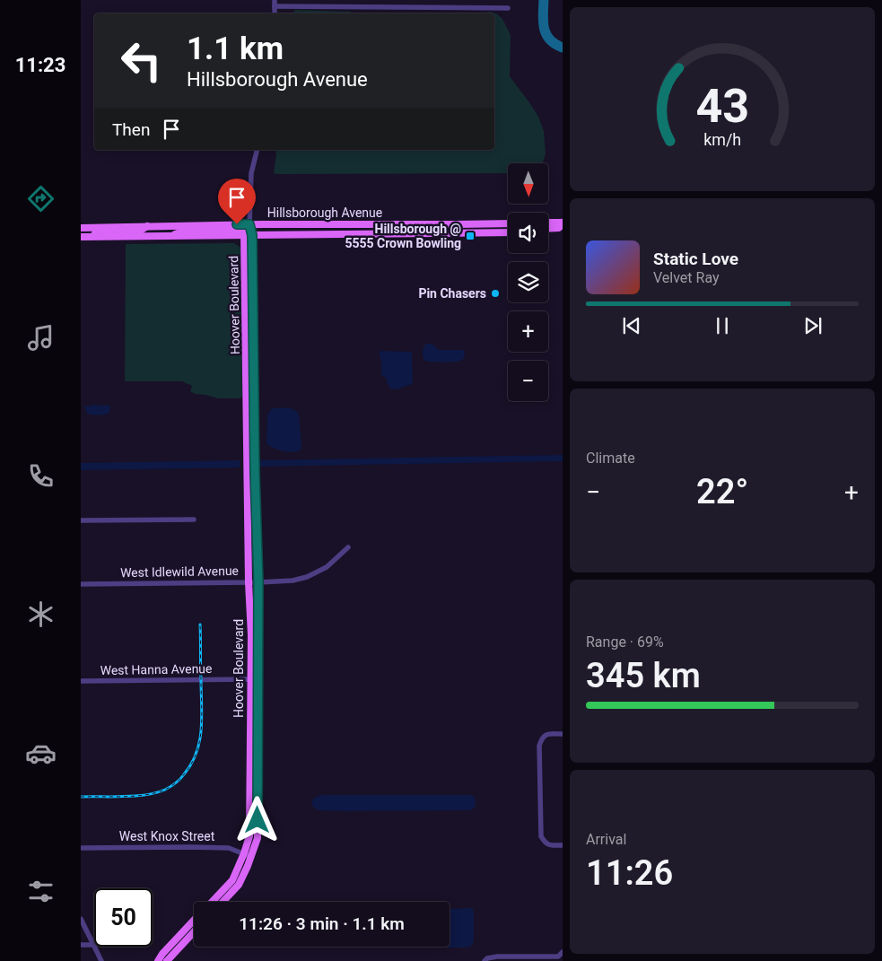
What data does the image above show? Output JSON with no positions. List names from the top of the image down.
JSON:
{
  "streets": {
    "main road": ["Hillsborough Avenue", "Hoover Boulevard"],
    "street": ["West Idlewild Avenue", "West Hanna Avenue", "West Knox Street"]
  },
  "crossings": [
    ["Hillsborough Avenue", "Hoover Boulevard"],
    ["Hoover Boulevard", "West Idlewild Avenue"],
    ["Hoover Boulevard", "West Hanna Avenue"],
    ["Hoover Boulevard", "West Knox Street"]
  ],
  "places": {
    "transit": ["Hillsborough @ 5555 Crown Bowling"],
    "other": ["Pin Chasers"]
  },
  "north": "bottom",
  "page": {
    "tabs": "11:23",
    "turn": ["1.1 km", "Hillsborough Avenue"],
    "then": "Then",
    "map_buttons": ["+", "−"],
    "song": ["Static Love", "Velvet Ray"],
    "tile": [
      "Climate",
      ["Range · 69%", "345 km"],
      ["Arrival", "11:26"]
    ],
    "heat": ["−", "22°", "+"],
    "limit": "50",
    "trip": "11:26 · 3 min · 1.1 km",
    "gauge": ["43", "km/h"]
  }
}
